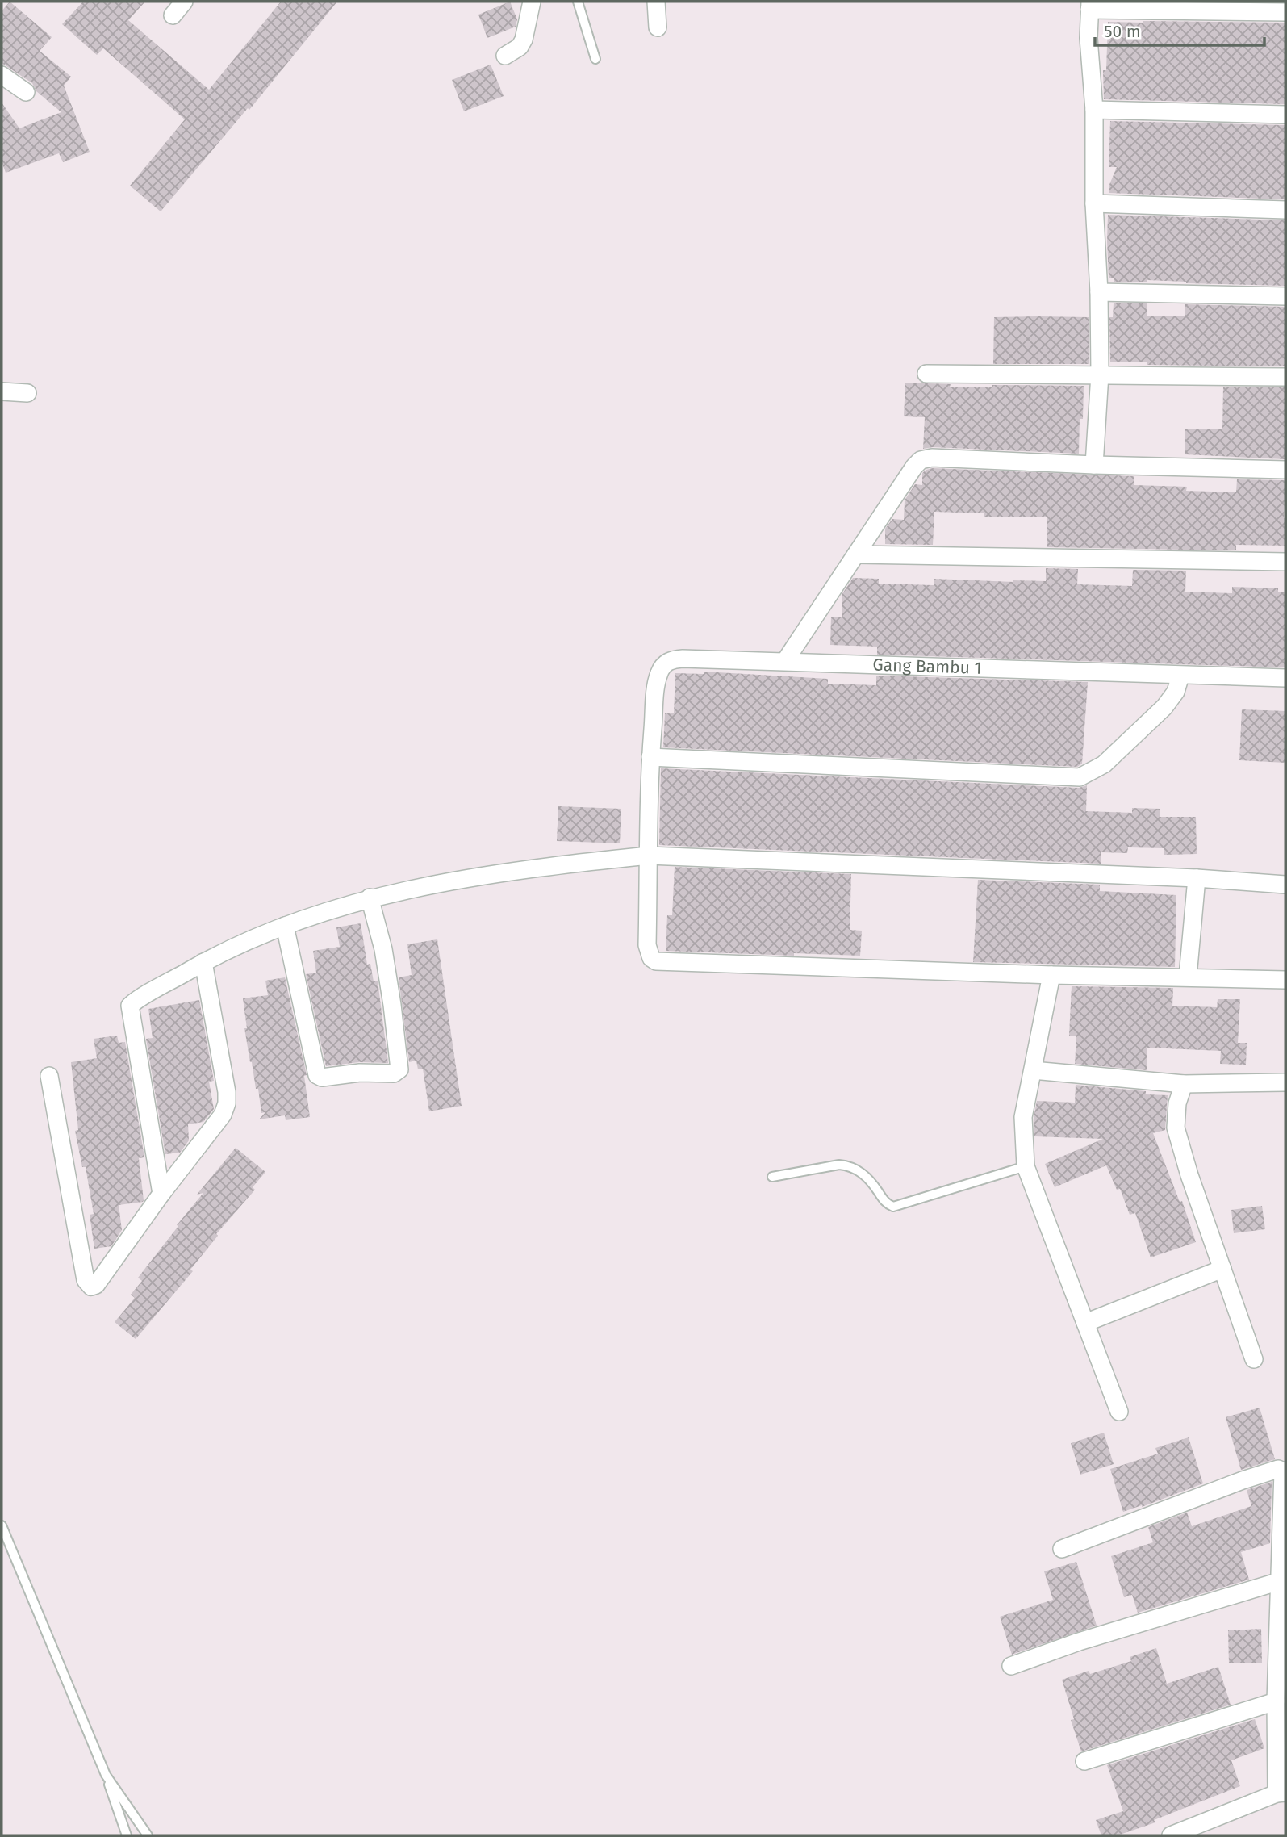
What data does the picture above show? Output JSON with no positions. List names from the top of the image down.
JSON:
{
  "streets": {
    "street": ["Gang Bambu 1"]
  },
  "scale_bar": "50 m"
}
